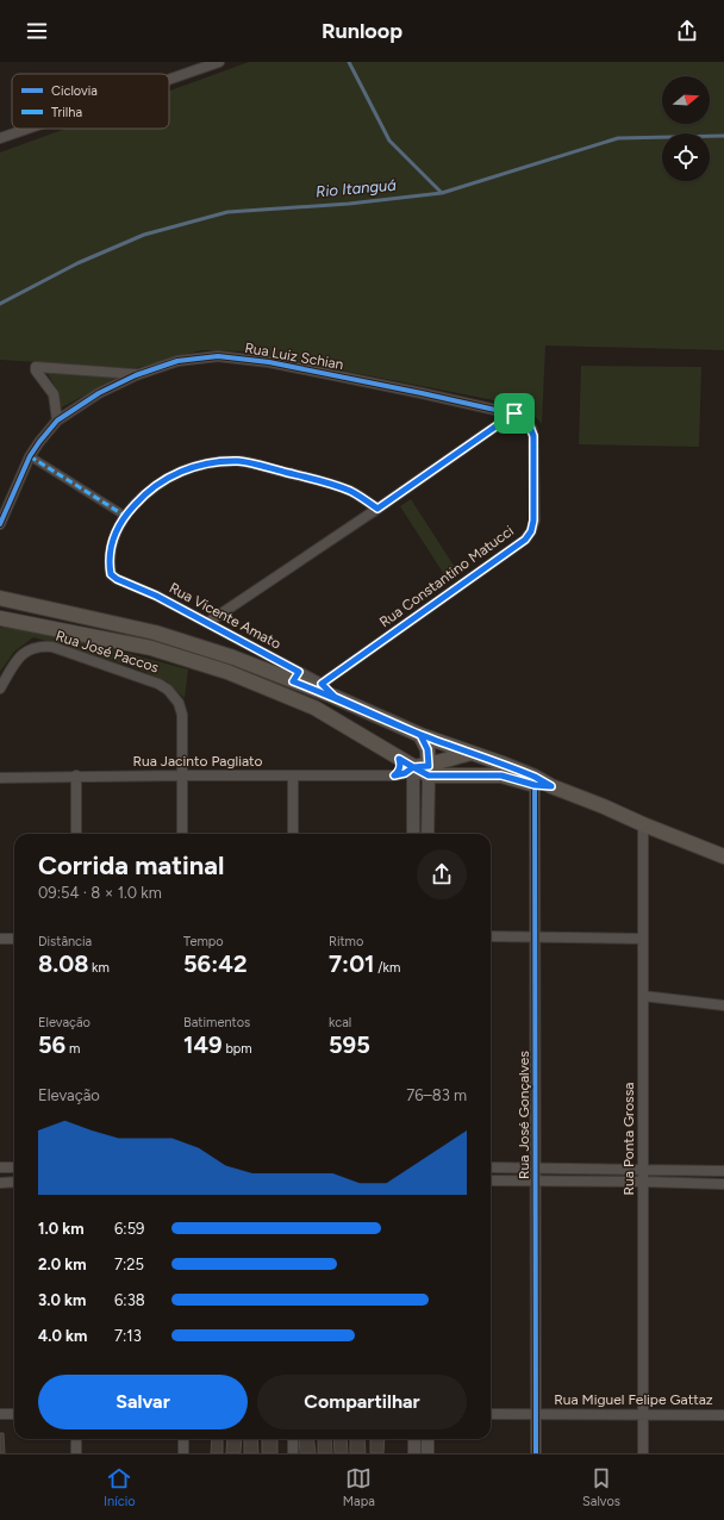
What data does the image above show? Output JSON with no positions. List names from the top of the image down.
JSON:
{
  "streets": {
    "street": [
      "Rua Luiz Schian",
      "Rua Constantino Matucci",
      "Rua Vicente Amato",
      "Rua José Paccos",
      "Rua Jacinto Pagliato",
      "Rua José Gonçalves",
      "Rua Ponta Grossa",
      "Rua Miguel Felipe Gattaz"
    ]
  },
  "crossings": [
    ["Rua Luiz Schian", "Rua Constantino Matucci"],
    ["Rua Constantino Matucci", "Rua Vicente Amato"],
    ["Rua José Paccos", "Rua Jacinto Pagliato"],
    ["Rua José Gonçalves", "Rua Miguel Felipe Gattaz"],
    ["Rua Ponta Grossa", "Rua Miguel Felipe Gattaz"]
  ],
  "water": ["Rio Itanguá"],
  "legend": ["Ciclovia", "Trilha"],
  "north": "right",
  "page": {
    "header": "Runloop",
    "heading": ["Corrida matinal", "09:54 · 8 × 1.0 km"],
    "stats": [
      ["Distância", "8.08 km"],
      ["Tempo", "56:42"],
      ["Ritmo", "7:01 /km"],
      ["Elevação", "56 m"],
      ["Batimentos", "149 bpm"],
      ["kcal", "595"]
    ],
    "chart": ["Elevação", "76–83 m"],
    "list": [
      {
        "name": "1.0 km",
        "note": "6:59"
      },
      {
        "name": "2.0 km",
        "note": "7:25"
      },
      {
        "name": "3.0 km",
        "note": "6:38"
      },
      {
        "name": "4.0 km",
        "note": "7:13"
      }
    ],
    "buttons": ["Salvar", "Compartilhar"],
    "tabs": ["Início", "Mapa", "Salvos"]
  }
}
